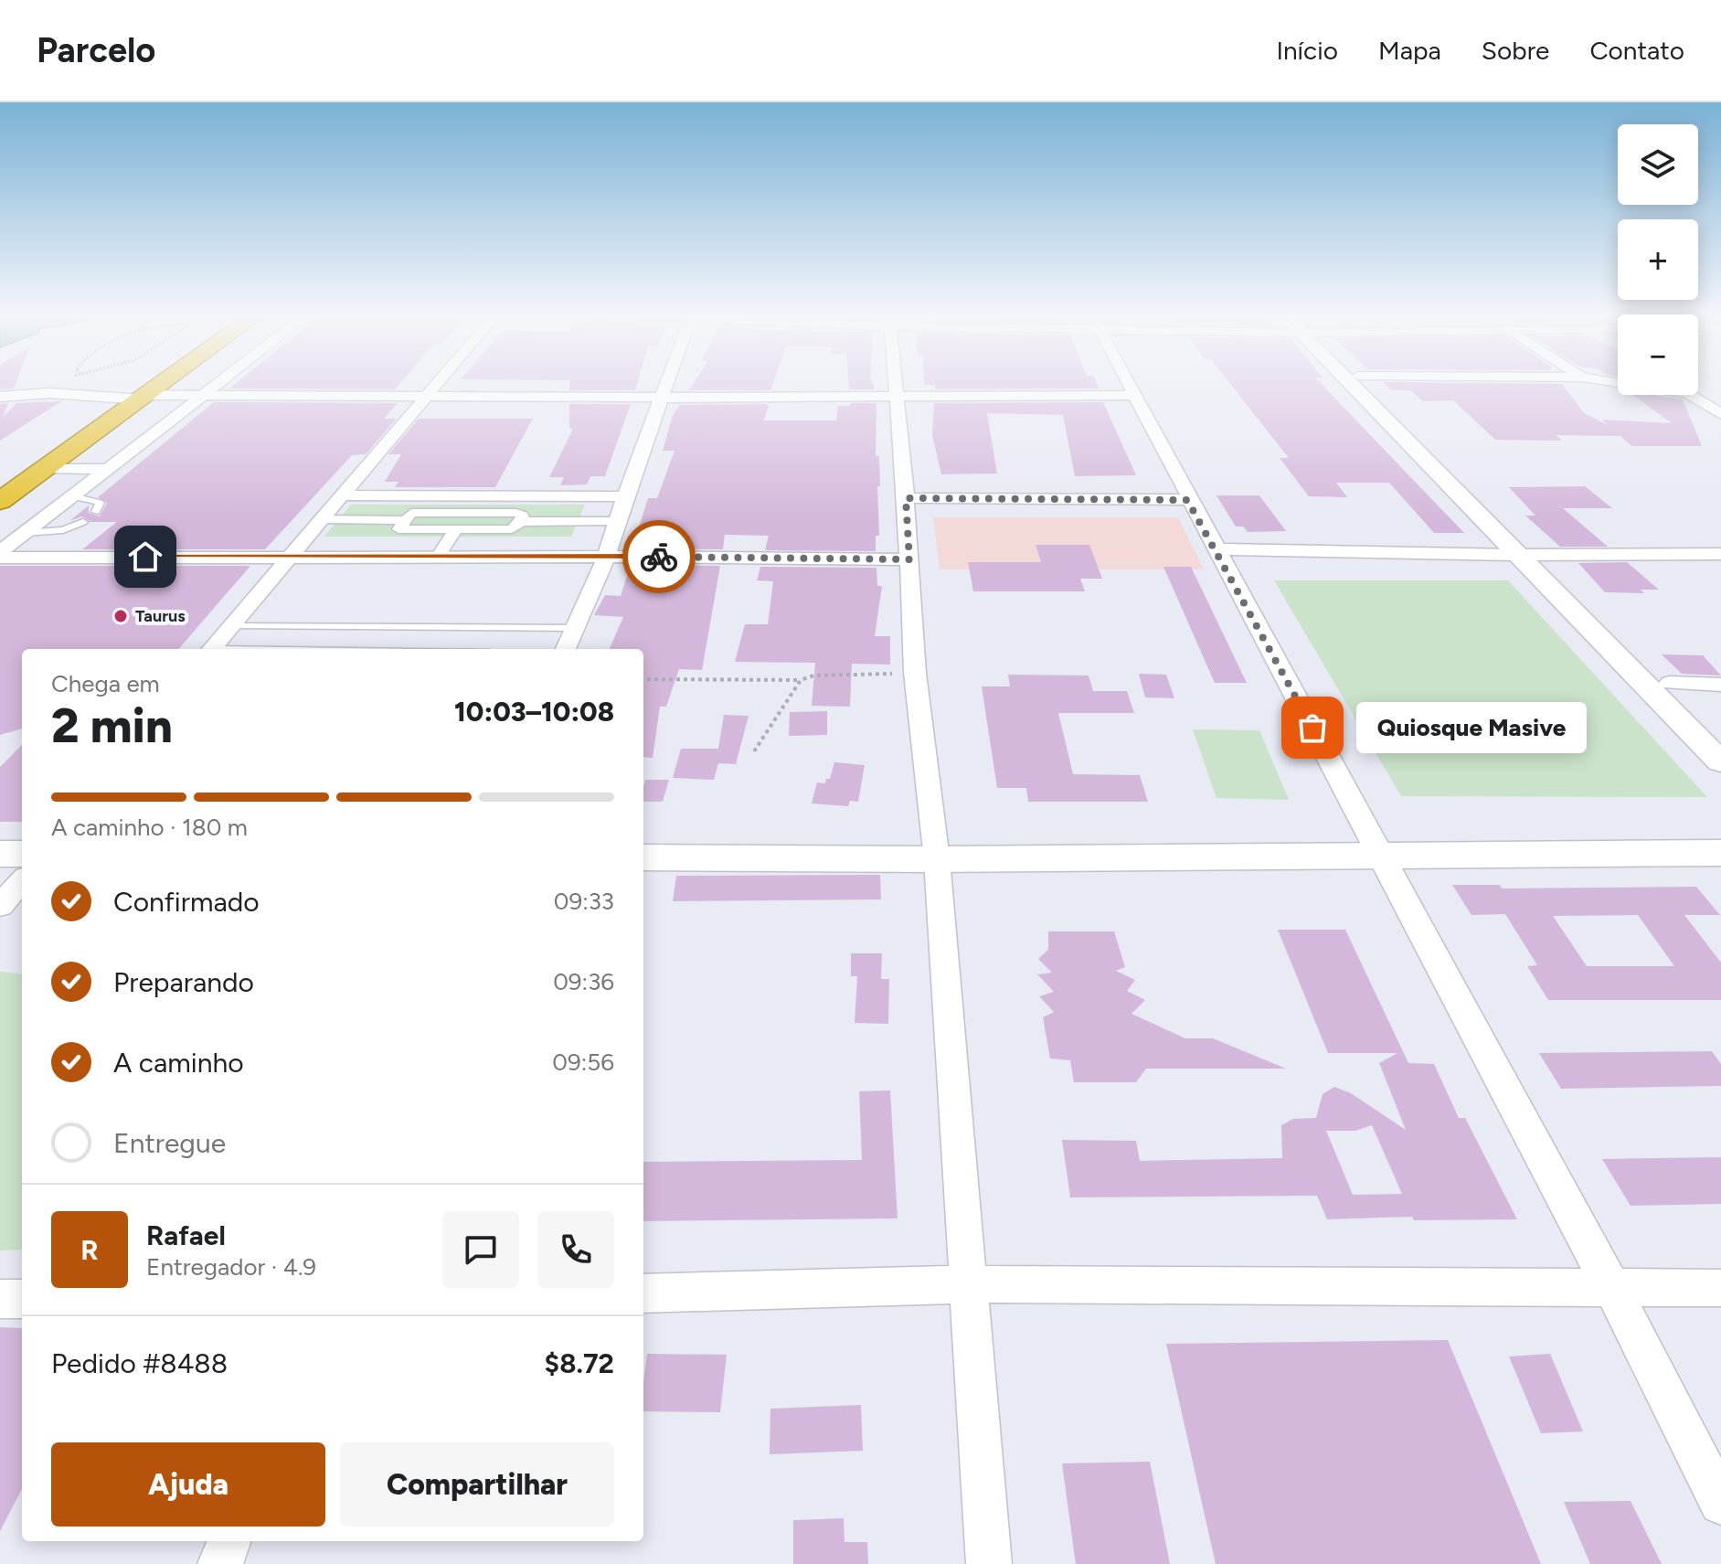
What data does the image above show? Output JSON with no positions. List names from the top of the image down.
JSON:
{
  "places": ["Taurus", "Quiosque Masive"],
  "page": {
    "header": "Parcelo",
    "nav": [
      "Início",
      "Mapa",
      "Sobre",
      "Contato"
    ],
    "map_buttons": ["+", "−"],
    "heading": ["2 min", "Chega em", "10:03–10:08"],
    "panel": [
      "Rafael",
      "Entregador · 4.9",
      "Pedido #8488",
      "$8.72"
    ],
    "bubble": "Quiosque Masive",
    "bar": "A caminho · 180 m",
    "list": [
      ["Confirmado", "09:33"],
      ["Preparando", "09:36"],
      ["A caminho", "09:56"],
      "Entregue"
    ],
    "round": "R",
    "buttons": ["Ajuda", "Compartilhar"]
  }
}
